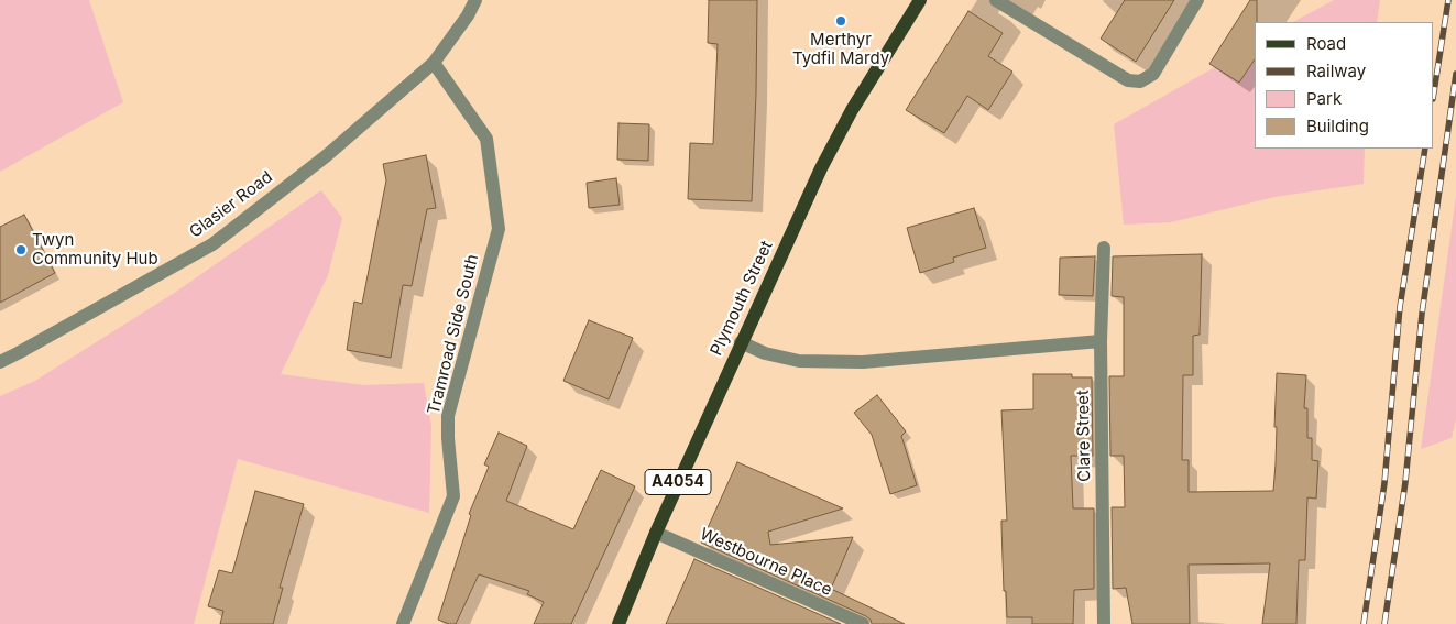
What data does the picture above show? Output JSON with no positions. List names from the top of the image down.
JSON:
{
  "streets": {
    "main road": ["Plymouth Street", "A4054"],
    "street": [
      "Glasier Road",
      "Tramroad Side South",
      "Clare Street",
      "Westbourne Place"
    ]
  },
  "crossings": [
    ["Glasier Road", "Tramroad Side South"],
    ["Plymouth Street", "Westbourne Place"]
  ],
  "places": ["Merthyr Tydfil Mardy", "Twyn Community Hub"],
  "legend": [
    "Road",
    "Railway",
    "Park",
    "Building"
  ]
}
